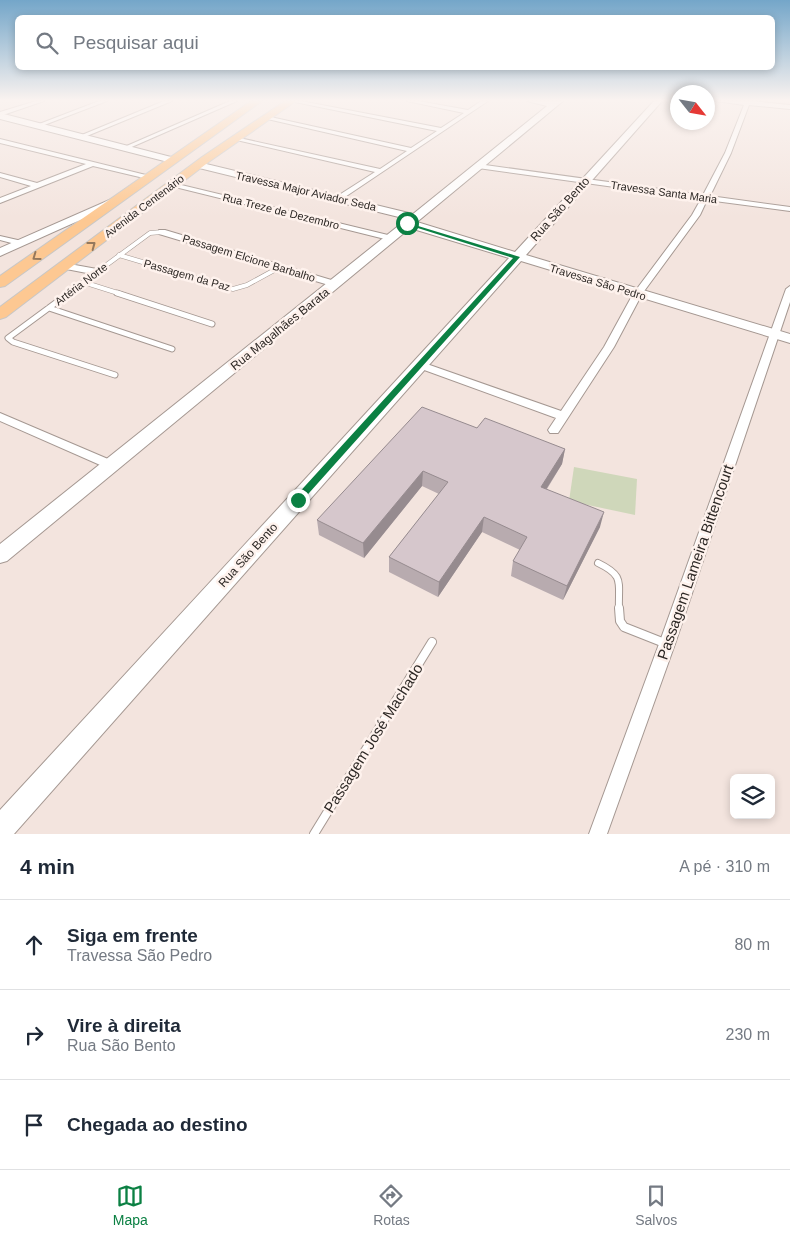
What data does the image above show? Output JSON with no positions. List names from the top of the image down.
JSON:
{
  "streets": {
    "main road": ["Avenida Centenário"],
    "street": [
      "Travessa Major Aviador Seda",
      "Travessa Santa Maria",
      "Rua São Bento",
      "Rua Treze de Dezembro",
      "Passagem Elcione Barbalho",
      "Travessa São Pedro",
      "Rua Magalhães Barata",
      "Passagem Lameira Bittencourt"
    ],
    "lane": ["Passagem da Paz", "Artéria Norte", "Passagem José Machado"]
  },
  "crossings": [
    ["Travessa Major Aviador Seda", "Avenida Centenário"],
    ["Travessa Major Aviador Seda", "Travessa São Pedro"],
    ["Travessa Major Aviador Seda", "Rua Magalhães Barata"],
    ["Travessa Santa Maria", "Rua São Bento"],
    ["Travessa Santa Maria", "Rua Magalhães Barata"],
    ["Avenida Centenário", "Rua Treze de Dezembro"],
    ["Rua São Bento", "Travessa São Pedro"],
    ["Rua Treze de Dezembro", "Rua Magalhães Barata"],
    ["Passagem Elcione Barbalho", "Passagem da Paz"],
    ["Passagem Elcione Barbalho", "Artéria Norte"],
    ["Passagem Elcione Barbalho", "Rua Magalhães Barata"],
    ["Passagem da Paz", "Artéria Norte"],
    ["Travessa São Pedro", "Rua Magalhães Barata"],
    ["Travessa São Pedro", "Passagem Lameira Bittencourt"]
  ],
  "north": "bottom right",
  "page": {
    "search": "Pesquisar aqui",
    "heading": ["4 min", "A pé · 310 m"],
    "list": [
      ["Siga em frente", "Travessa São Pedro", "80 m"],
      ["Vire à direita", "Rua São Bento", "230 m"],
      "Chegada ao destino"
    ],
    "nav": ["Mapa", "Rotas", "Salvos"]
  }
}
